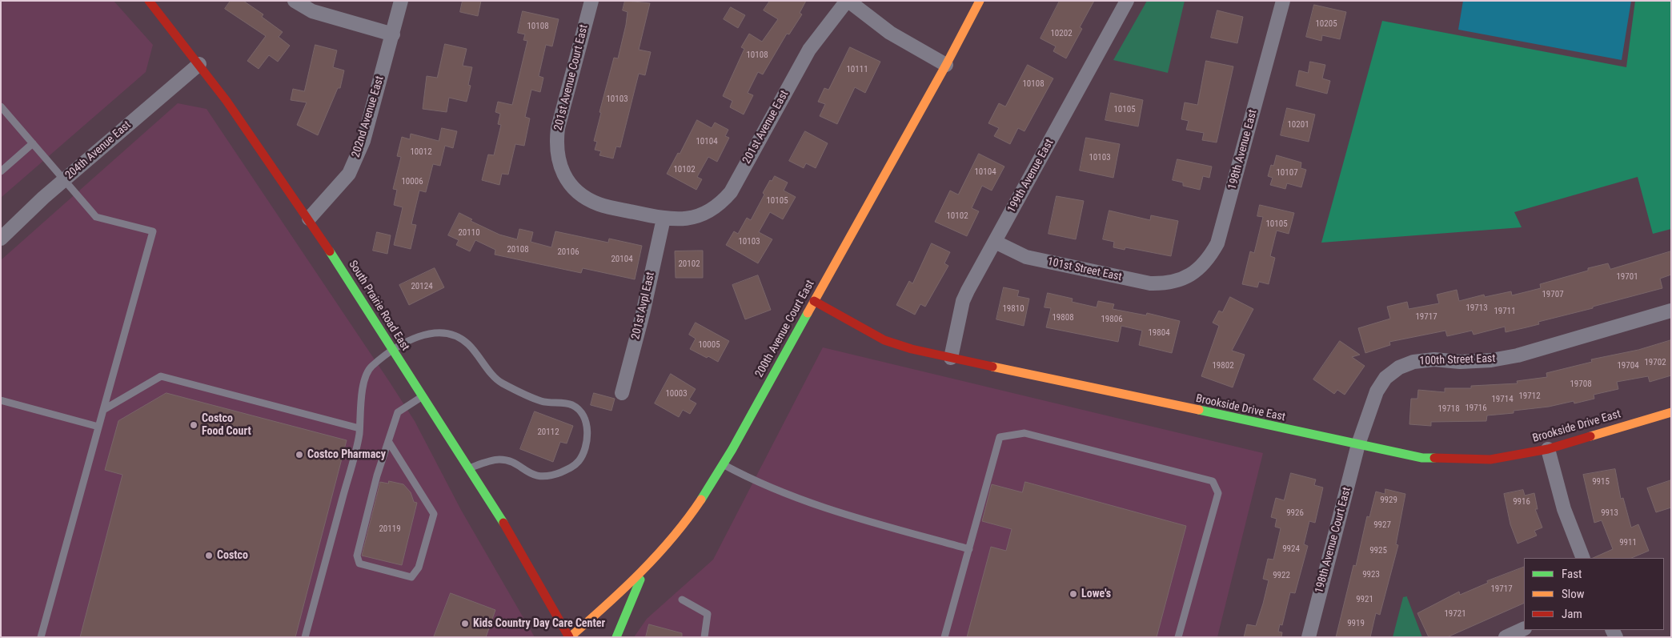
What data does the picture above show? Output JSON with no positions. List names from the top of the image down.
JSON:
{
  "streets": {
    "main road": ["South Prairie Road East", "200th Avenue Court East", "Brookside Drive East"],
    "street": [
      "201st Avenue Court East",
      "202nd Avenue East",
      "201st Avenue East",
      "198th Avenue East",
      "204th Avenue East",
      "199th Avenue East",
      "101st Street East",
      "201st Avpl East",
      "100th Street East",
      "198th Avenue Court East"
    ]
  },
  "crossings": [
    ["201st Avenue Court East", "201st Avenue East"],
    ["201st Avenue Court East", "201st Avpl East"],
    ["202nd Avenue East", "South Prairie Road East"],
    ["201st Avenue East", "201st Avpl East"],
    ["198th Avenue East", "101st Street East"],
    ["204th Avenue East", "South Prairie Road East"],
    ["199th Avenue East", "101st Street East"],
    ["199th Avenue East", "Brookside Drive East"],
    ["South Prairie Road East", "200th Avenue Court East"],
    ["200th Avenue Court East", "Brookside Drive East"],
    ["100th Street East", "Brookside Drive East"],
    ["100th Street East", "198th Avenue Court East"],
    ["Brookside Drive East", "198th Avenue Court East"]
  ],
  "places": [
    "Costco Food Court",
    "Costco Pharmacy",
    "Costco",
    "Lowe's",
    "Kids Country Day Care Center"
  ],
  "house_numbers": [
    "10205",
    "10108",
    "10202",
    "10108",
    "10111",
    "10108",
    "10103",
    "10105",
    "10201",
    "10104",
    "10012",
    "10103",
    "10102",
    "10104",
    "10107",
    "10006",
    "10105",
    "10102",
    "10105",
    "20110",
    "10103",
    "20108",
    "20106",
    "20104",
    "20102",
    "19701",
    "20124",
    "19707",
    "19713",
    "19810",
    "19711",
    "19717",
    "19808",
    "19806",
    "19804",
    "10005",
    "19702",
    "19802",
    "19704",
    "19708",
    "10003",
    "19712",
    "19714",
    "19716",
    "19718",
    "20112",
    "9915",
    "9929",
    "9916",
    "9926",
    "9913",
    "9927",
    "20119",
    "9911",
    "9924",
    "9925",
    "9923",
    "9922",
    "19717",
    "9921",
    "19721",
    "9919"
  ],
  "legend": ["Fast", "Slow", "Jam"]
}
